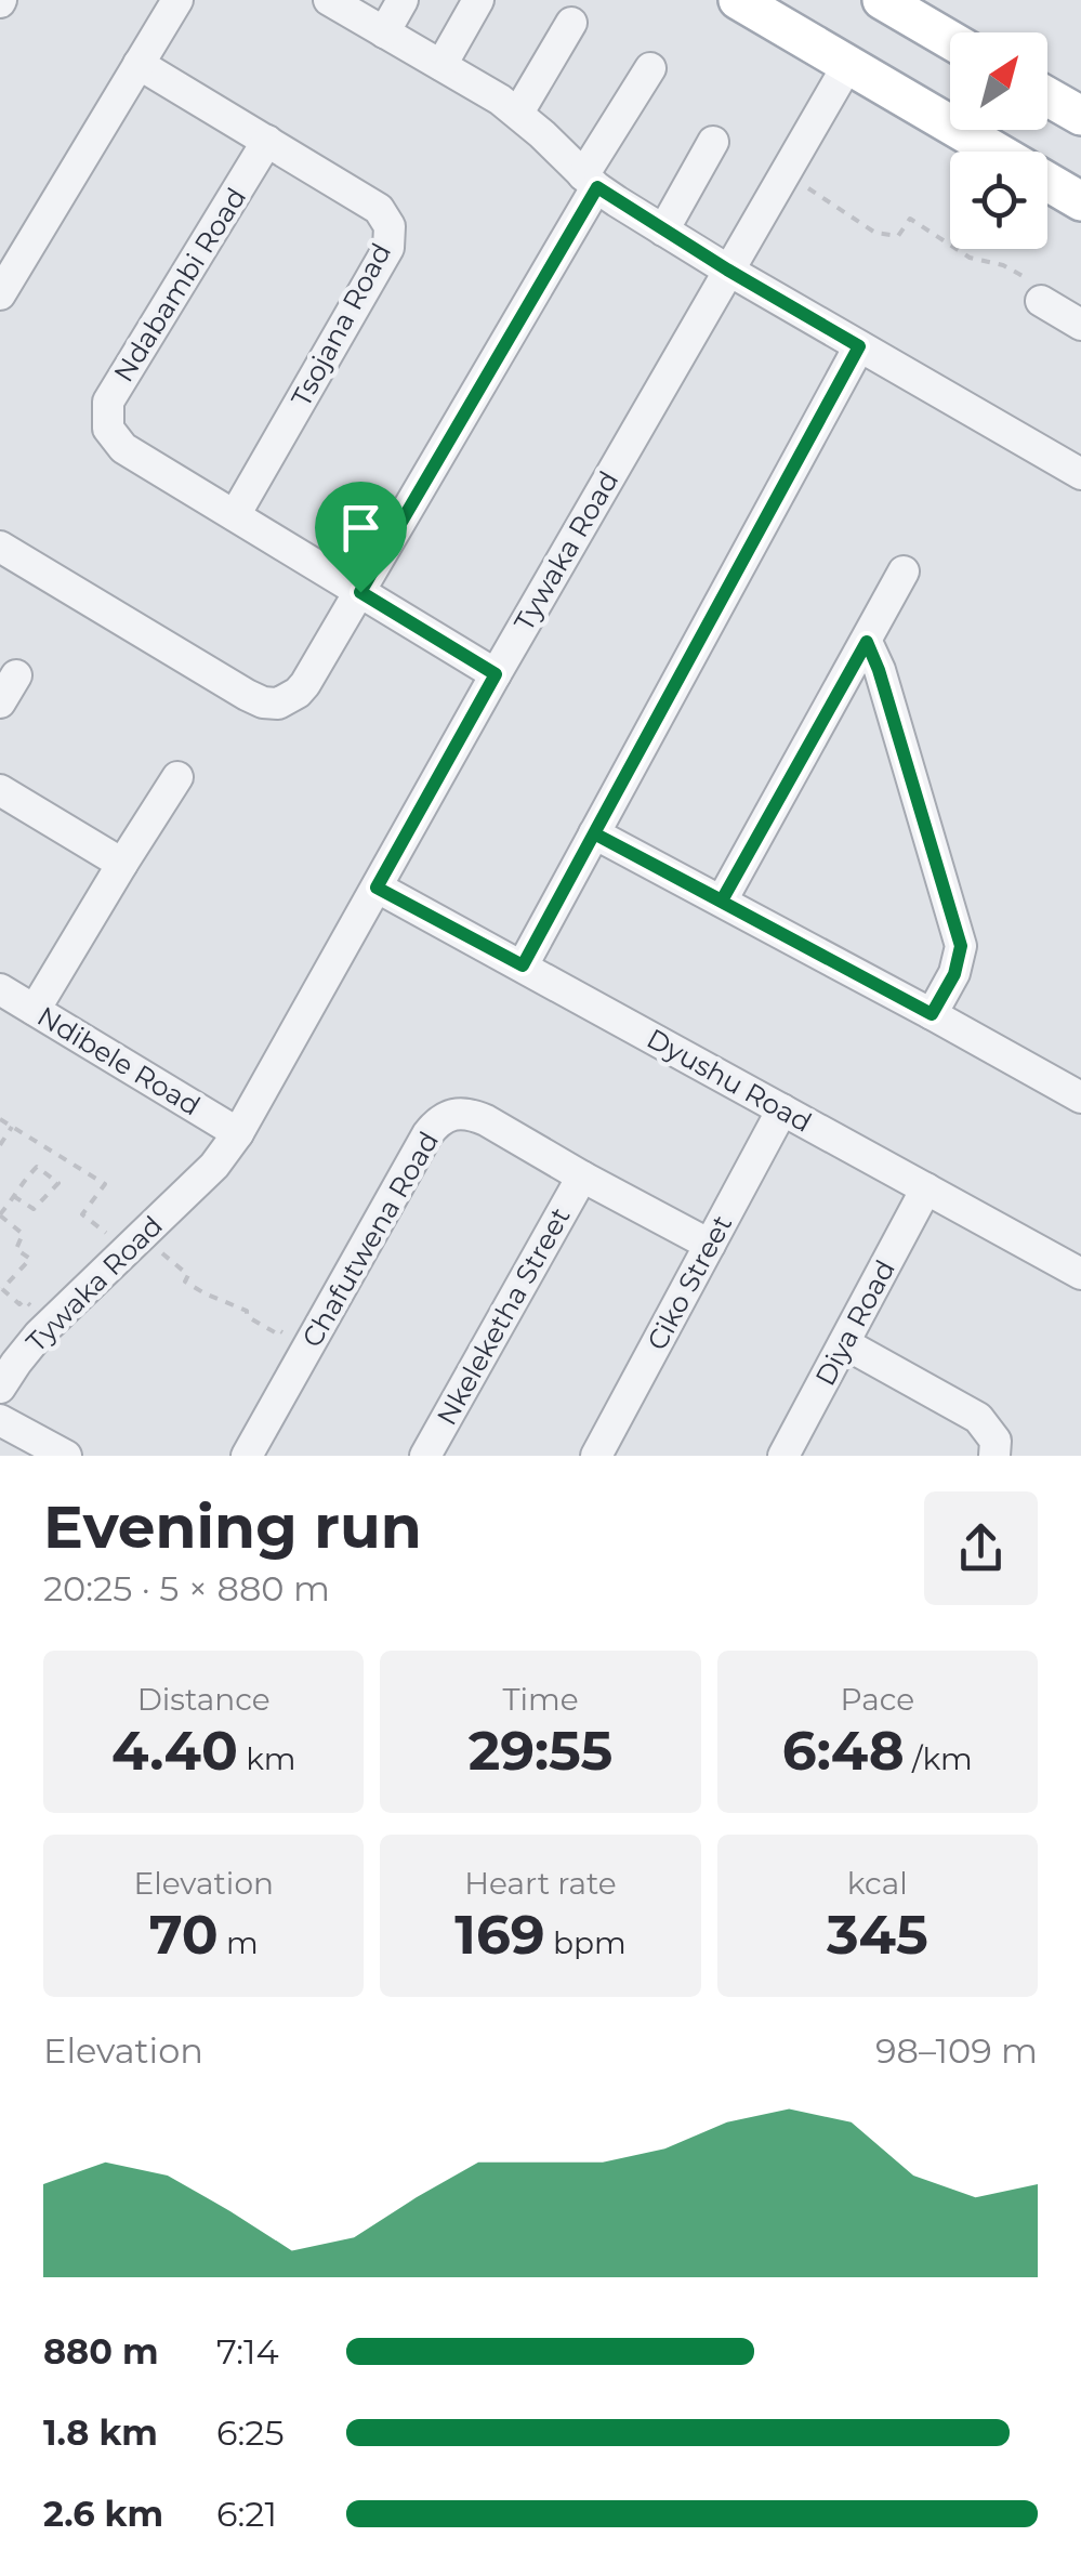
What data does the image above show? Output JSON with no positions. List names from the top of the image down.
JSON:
{
  "streets": {
    "street": [
      "Ndabambi Road",
      "Tsojana Road",
      "Tywaka Road",
      "Ndibele Road",
      "Dyushu Road",
      "Chafutwena Road",
      "Ciko Street",
      "Nkeleketha Street",
      "Diya Road"
    ]
  },
  "crossings": [
    ["Ndabambi Road", "Tsojana Road"],
    ["Ndabambi Road", "Tywaka Road"],
    ["Tywaka Road", "Ndibele Road"],
    ["Tywaka Road", "Dyushu Road"],
    ["Dyushu Road", "Ciko Street"],
    ["Dyushu Road", "Diya Road"],
    ["Chafutwena Road", "Ciko Street"],
    ["Chafutwena Road", "Nkeleketha Street"]
  ],
  "north": "top right",
  "page": {
    "heading": ["Evening run", "20:25 · 5 × 880 m"],
    "stats": [
      ["Distance", "4.40 km"],
      ["Time", "29:55"],
      ["Pace", "6:48 /km"],
      ["Elevation", "70 m"],
      ["Heart rate", "169 bpm"],
      ["kcal", "345"]
    ],
    "chart": ["Elevation", "98–109 m"],
    "list": [
      {
        "name": "880 m",
        "note": "7:14"
      },
      {
        "name": "1.8 km",
        "note": "6:25"
      },
      {
        "name": "2.6 km",
        "note": "6:21"
      }
    ]
  }
}
